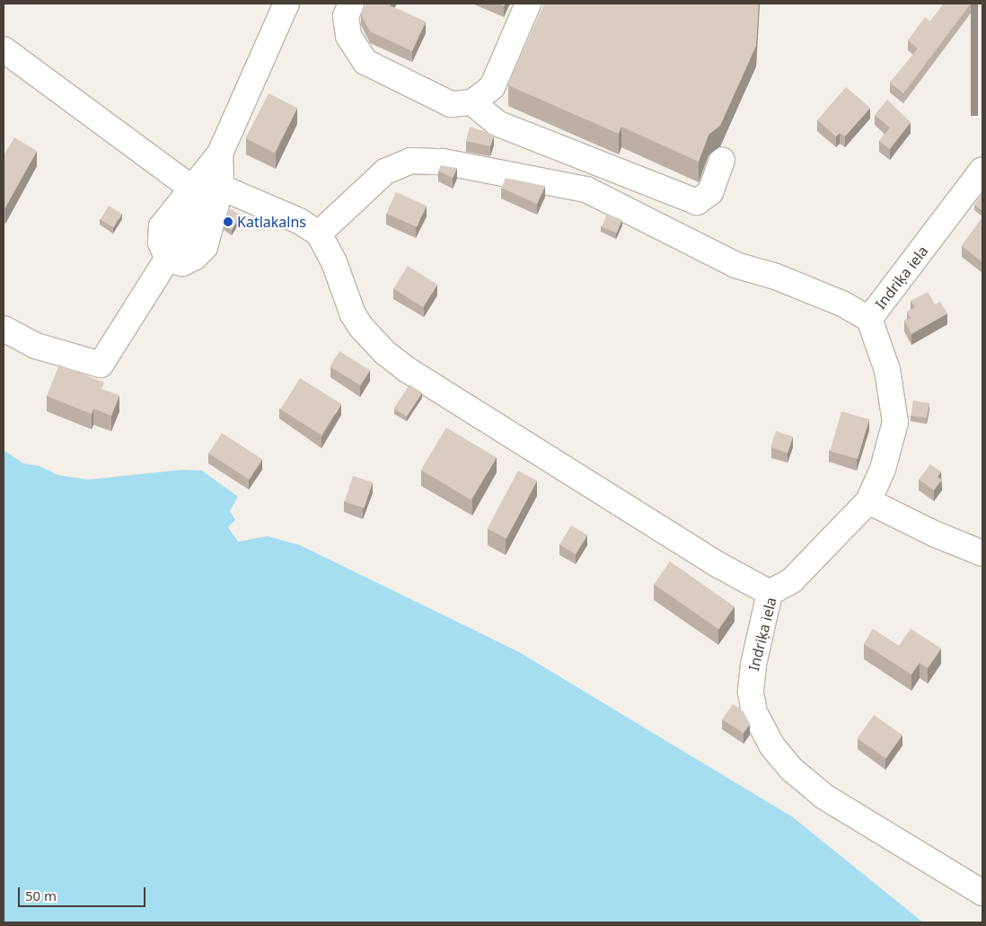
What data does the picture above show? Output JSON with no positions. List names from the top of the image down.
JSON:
{
  "streets": {
    "street": ["Indriķa iela"]
  },
  "places": ["Katlakalns"],
  "scale_bar": "50 m"
}
